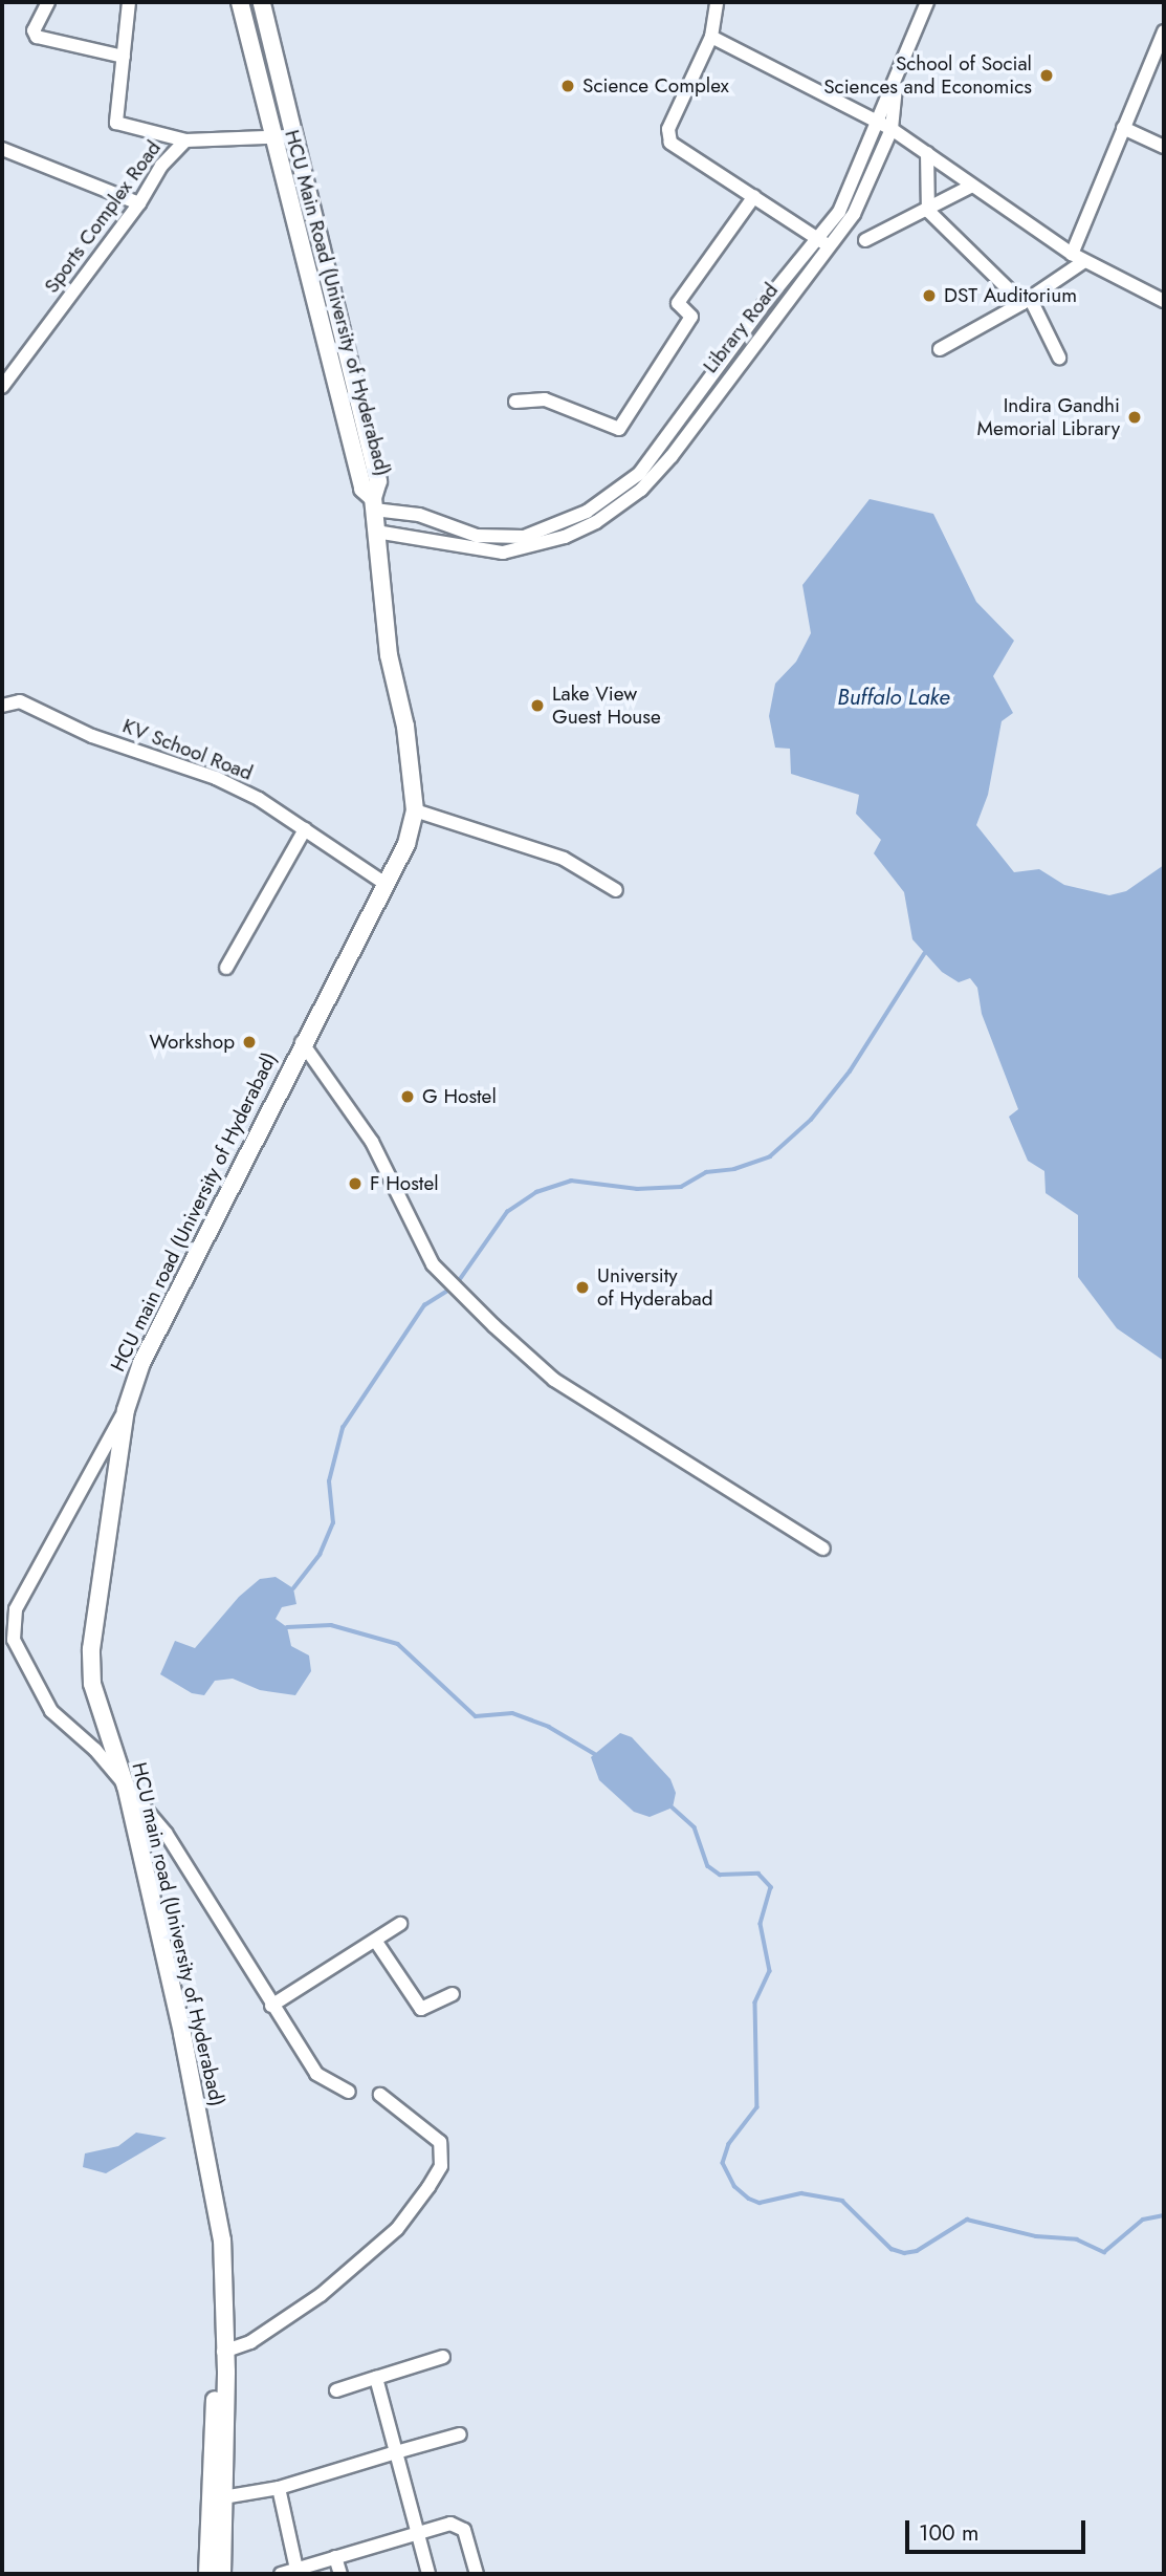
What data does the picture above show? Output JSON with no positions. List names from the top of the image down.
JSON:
{
  "streets": {
    "street": [
      "Sports Complex Road",
      "HCU Main Road (University of Hyderabad)",
      "Library Road",
      "KV School Road",
      "HCU main road (University of Hyderabad)"
    ]
  },
  "crossings": [
    ["Sports Complex Road", "HCU Main Road (University of Hyderabad)"],
    ["HCU Main Road (University of Hyderabad)", "HCU main road (University of Hyderabad)"],
    ["Library Road", "HCU main road (University of Hyderabad)"],
    ["KV School Road", "HCU main road (University of Hyderabad)"]
  ],
  "water": ["Buffalo Lake"],
  "places": [
    "School of Social Sciences and Economics",
    "Science Complex",
    "DST Auditorium",
    "Indira Gandhi Memorial Library",
    "Lake View Guest House",
    "Workshop",
    "G Hostel",
    "F Hostel",
    "University of Hyderabad"
  ],
  "scale_bar": "100 m"
}
